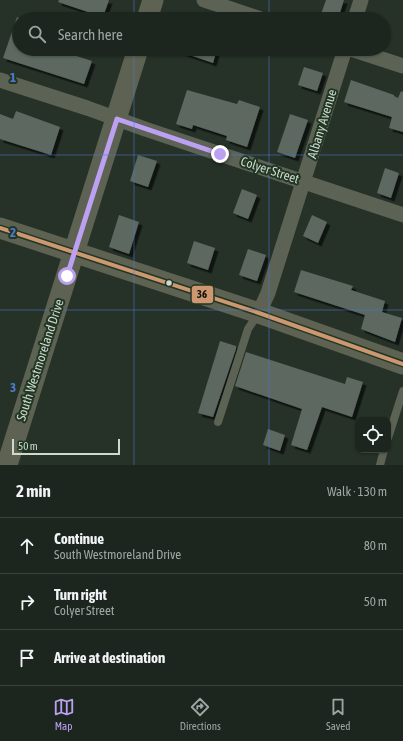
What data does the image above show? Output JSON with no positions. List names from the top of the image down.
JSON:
{
  "streets": {
    "street": ["Albany Avenue", "Colyer Street", "South Westmoreland Drive"]
  },
  "crossings": [
    ["Albany Avenue", "Colyer Street"],
    ["Colyer Street", "South Westmoreland Drive"]
  ],
  "lines": ["transit line 36"],
  "scale_bar": "50 m",
  "page": {
    "search": "Search here",
    "scale": "50 m",
    "heading": ["2 min", "Walk · 130 m"],
    "list": [
      ["Continue", "South Westmoreland Drive", "80 m"],
      ["Turn right", "Colyer Street", "50 m"],
      "Arrive at destination"
    ],
    "nav": ["Map", "Directions", "Saved"]
  },
  "grid": {
    "rows": ["1", "2", "3"]
  }
}
